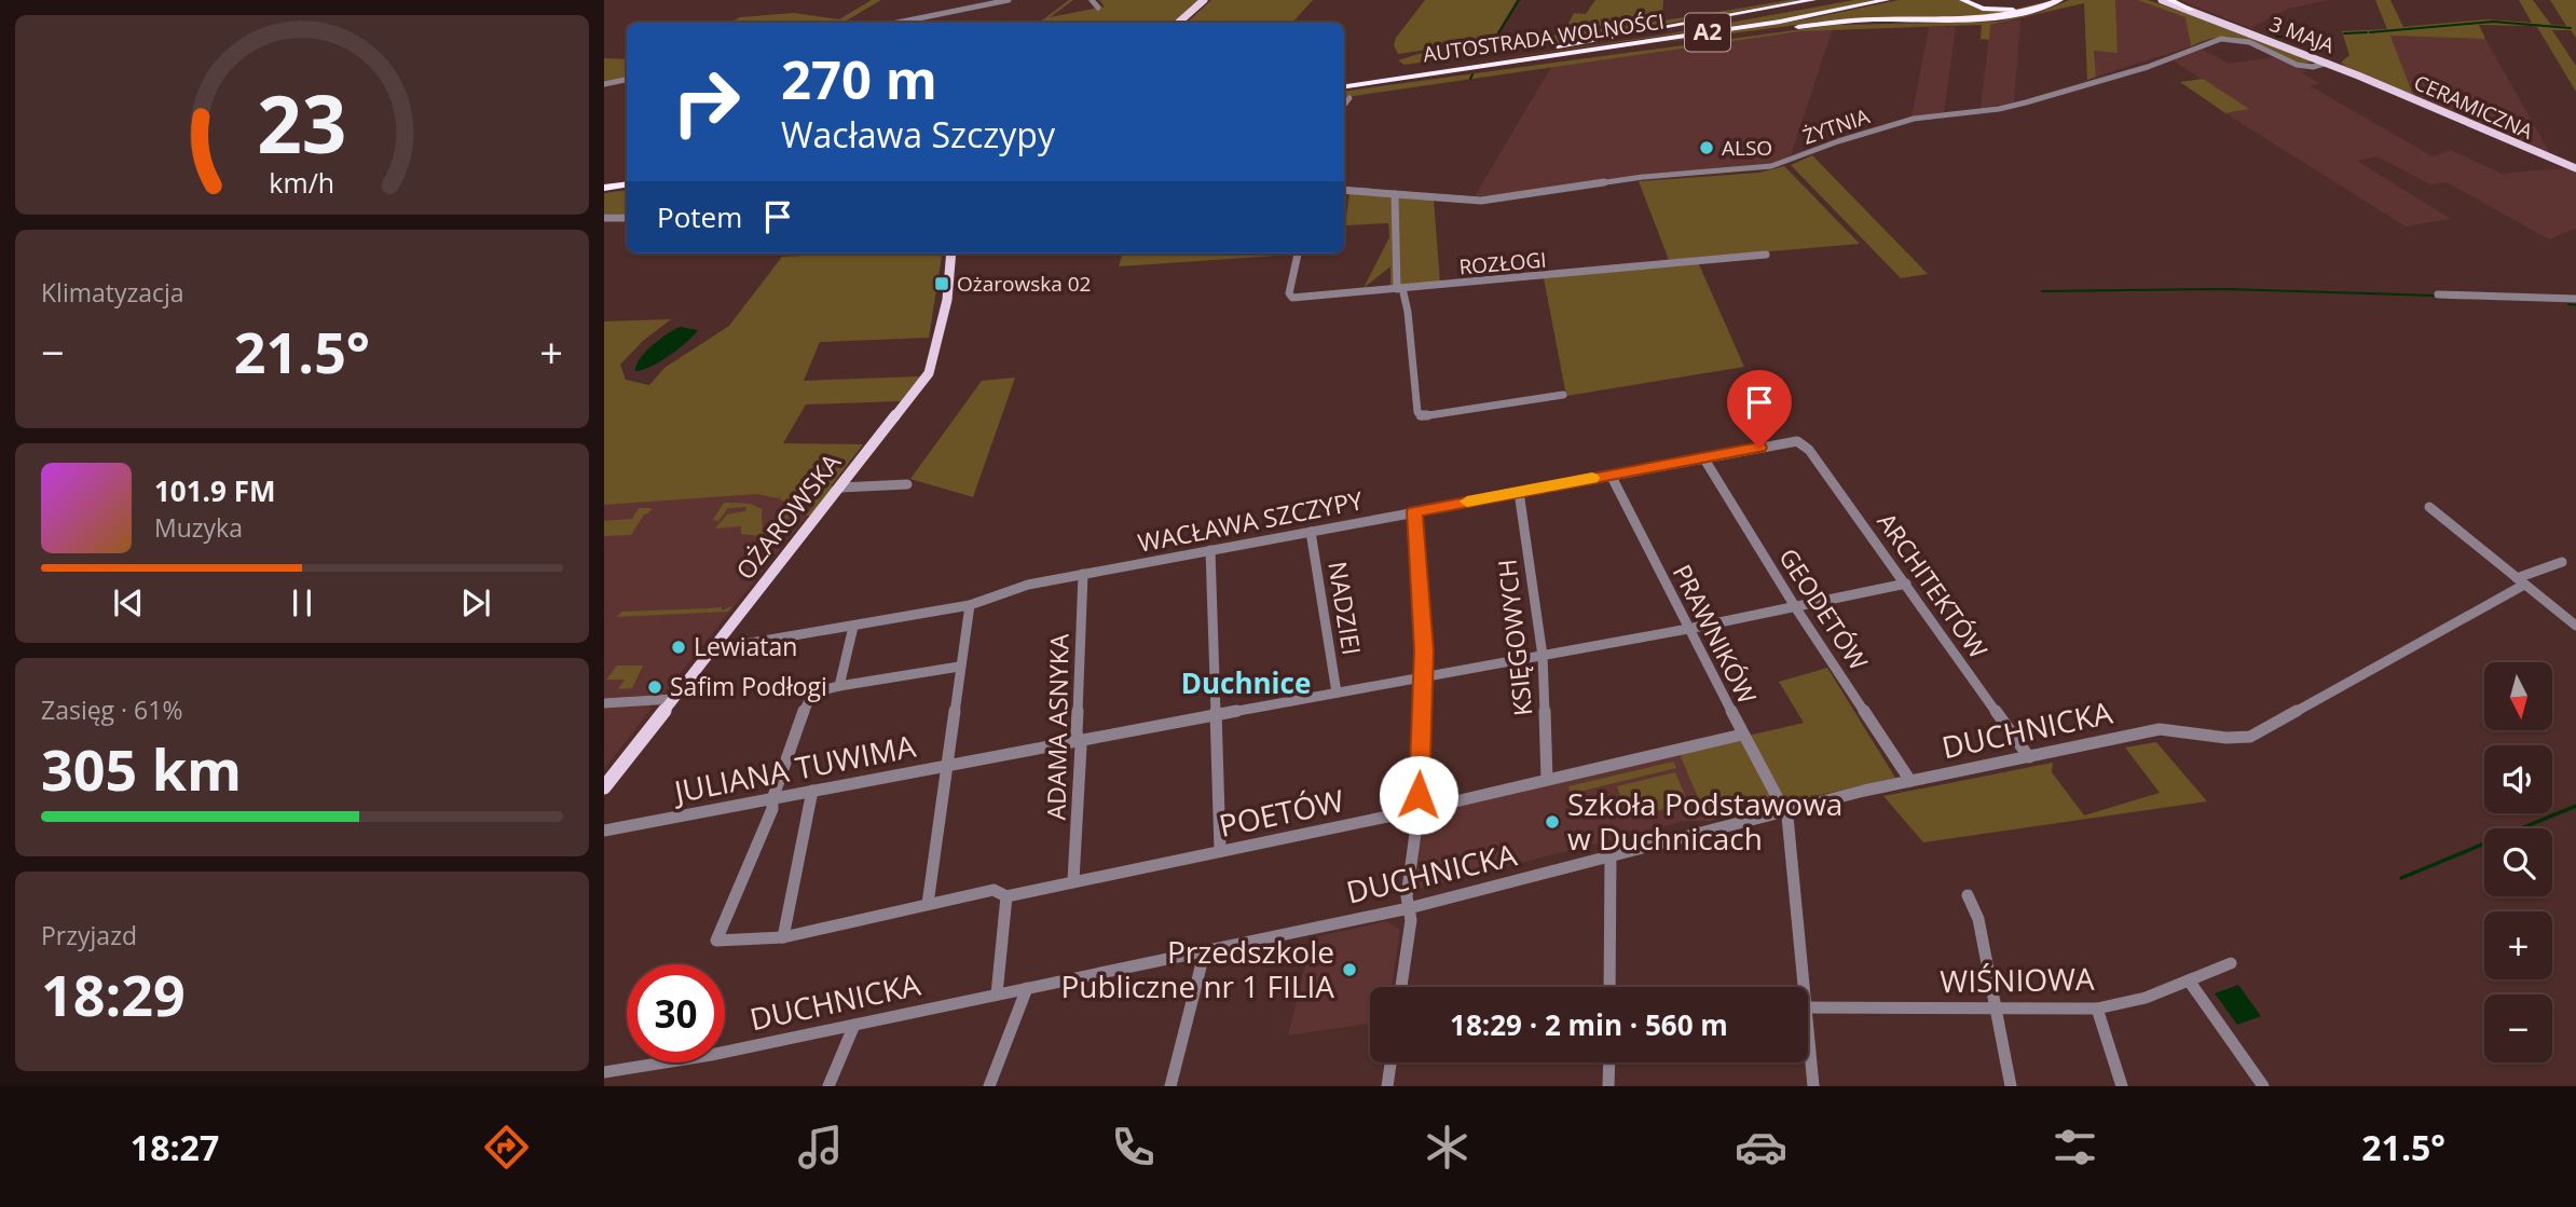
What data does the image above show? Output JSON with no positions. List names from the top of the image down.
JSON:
{
  "streets": {
    "highway": ["A2", "AUTOSTRADA WOLNOŚCI"],
    "main road": ["3 MAJA", "CERAMICZNA", "OŻAROWSKA"],
    "street": [
      "ŻYTNIA",
      "ROZŁOGI",
      "WACŁAWA SZCZYPY",
      "ARCHITEKTÓW",
      "NADZIEI",
      "GEODETÓW",
      "PRAWNIKÓW",
      "KSIĘGOWYCH",
      "ADAMA ASNYKA",
      "DUCHNICKA",
      "JULIANA TUWIMA",
      "POETÓW",
      "WIŚNIOWA"
    ]
  },
  "crossings": [
    ["3 MAJA", "CERAMICZNA"],
    ["3 MAJA", "ŻYTNIA"],
    ["OŻAROWSKA", "WACŁAWA SZCZYPY"],
    ["WACŁAWA SZCZYPY", "ARCHITEKTÓW"],
    ["WACŁAWA SZCZYPY", "NADZIEI"],
    ["WACŁAWA SZCZYPY", "GEODETÓW"],
    ["WACŁAWA SZCZYPY", "PRAWNIKÓW"],
    ["WACŁAWA SZCZYPY", "KSIĘGOWYCH"],
    ["WACŁAWA SZCZYPY", "ADAMA ASNYKA"],
    ["ARCHITEKTÓW", "DUCHNICKA"],
    ["GEODETÓW", "DUCHNICKA"],
    ["PRAWNIKÓW", "DUCHNICKA"],
    ["PRAWNIKÓW", "POETÓW"],
    ["KSIĘGOWYCH", "POETÓW"],
    ["ADAMA ASNYKA", "POETÓW"],
    ["JULIANA TUWIMA", "POETÓW"]
  ],
  "districts": ["Duchnice"],
  "places": {
    "other": [
      "ALSO",
      "Lewiatan",
      "Safim Podłogi",
      "Szkoła Podstawowa w Duchnicach",
      "Przedszkole Publiczne nr 1 FILIA"
    ],
    "transit": ["Ożarowska 02"]
  },
  "north": "bottom",
  "page": {
    "turn": ["270 m", "Wacława Szczypy"],
    "then": "Potem",
    "tile": [
      "Klimatyzacja",
      ["Zasięg · 61%", "305 km"],
      ["Przyjazd", "18:29"]
    ],
    "heat": ["−", "21.5°", "+"],
    "song": ["101.9 FM", "Muzyka"],
    "map_buttons": ["+", "−"],
    "limit": "30",
    "trip": "18:29 · 2 min · 560 m",
    "tabs": ["18:27", "21.5°"],
    "gauge": ["23", "km/h"]
  }
}
